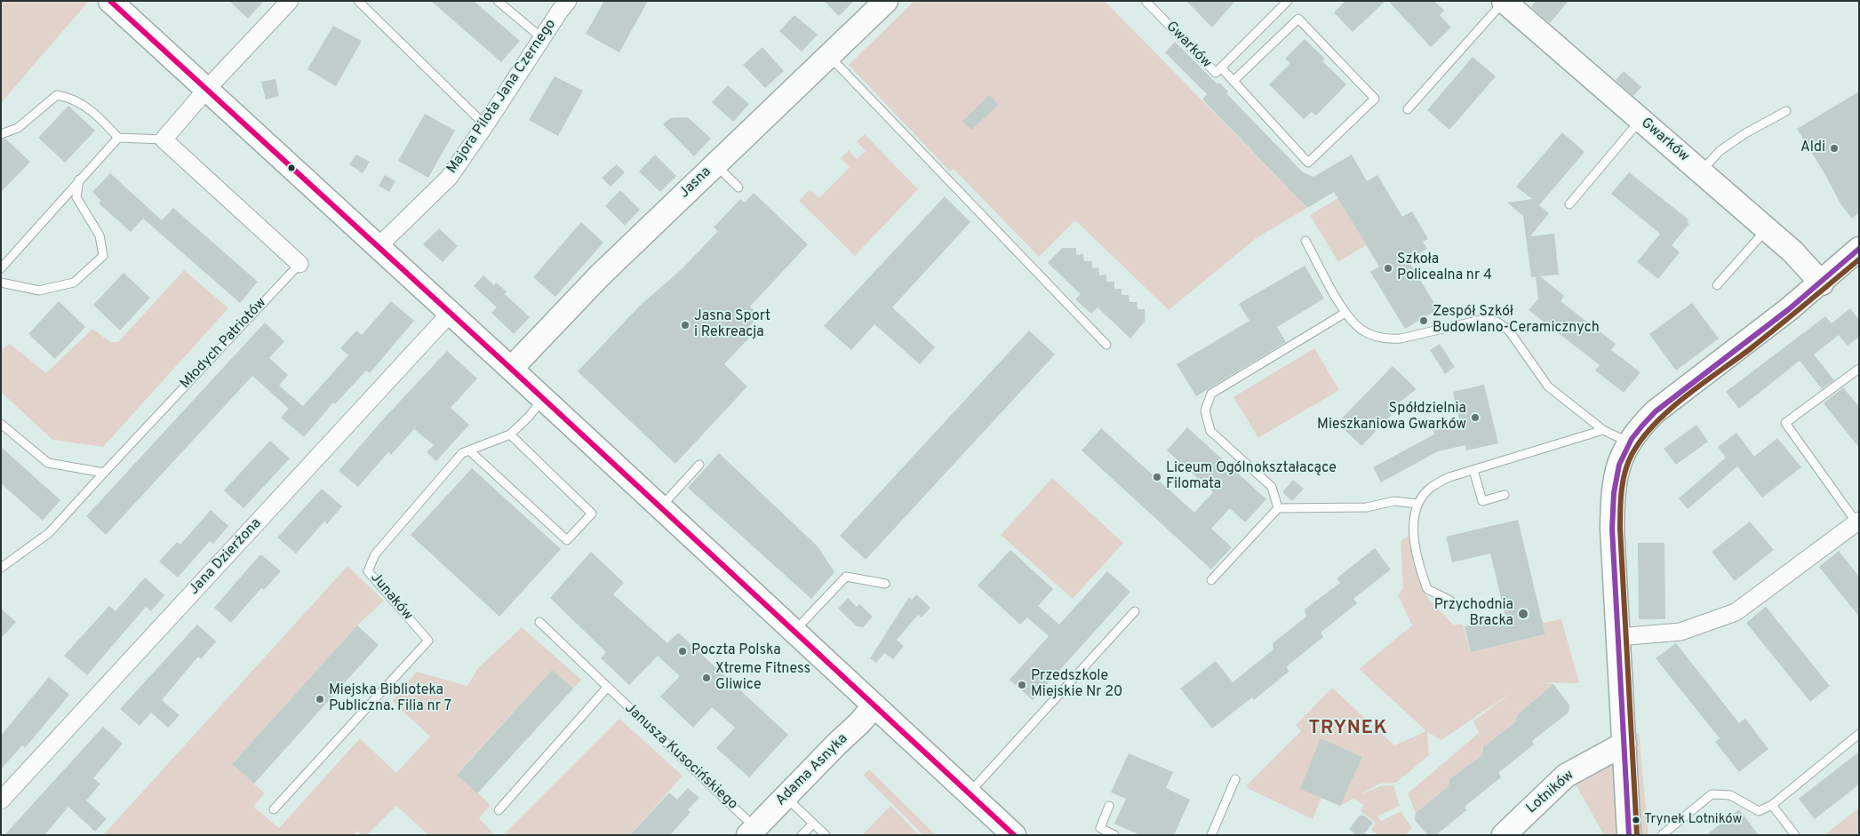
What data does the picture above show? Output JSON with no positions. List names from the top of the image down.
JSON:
{
  "streets": {
    "street": [
      "Gwarków",
      "Majora Pilota Jana Czernego",
      "Jasna",
      "Młodych Patriotów",
      "Jana Dzierżona",
      "Adama Asnyka",
      "Lotników"
    ],
    "lane": ["Junaków", "Janusza Kusocińskiego"]
  },
  "crossings": [
    ["Janusza Kusocińskiego", "Adama Asnyka"]
  ],
  "districts": ["TRYNEK"],
  "places": [
    "Aldi",
    "Szkoła Policealna nr 4",
    "Zespół Szkół Budowlano-Ceramicznych",
    "Jasna Sport i Rekreacja",
    "Spółdzielnia Mieszkaniowa Gwarków",
    "Liceum Ogólnokształacące Filomata",
    "Przychodnia Bracka",
    "Poczta Polska",
    "Xtreme Fitness Gliwice",
    "Przedszkole Miejskie Nr 20",
    "Miejska Biblioteka Publiczna. Filia nr 7",
    "Trynek Lotników"
  ]
}
